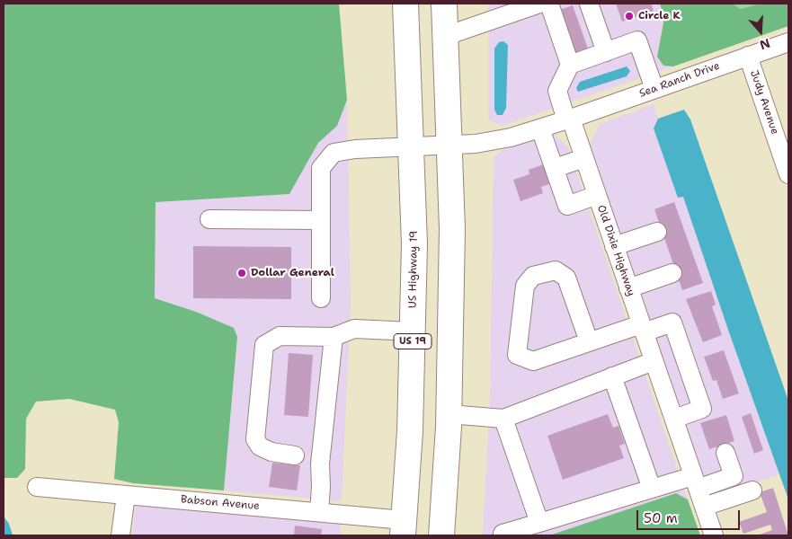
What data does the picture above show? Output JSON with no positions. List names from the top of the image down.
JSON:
{
  "streets": {
    "highway": ["US Highway 19", "US 19"],
    "street": [
      "Sea Ranch Drive",
      "Judy Avenue",
      "Old Dixie Highway",
      "Babson Avenue"
    ]
  },
  "crossings": [
    ["Sea Ranch Drive", "Judy Avenue"],
    ["Sea Ranch Drive", "Old Dixie Highway"],
    ["US Highway 19", "Babson Avenue"]
  ],
  "places": ["Circle K", "Dollar General"],
  "scale_bar": "50 m",
  "north": "bottom"
}
